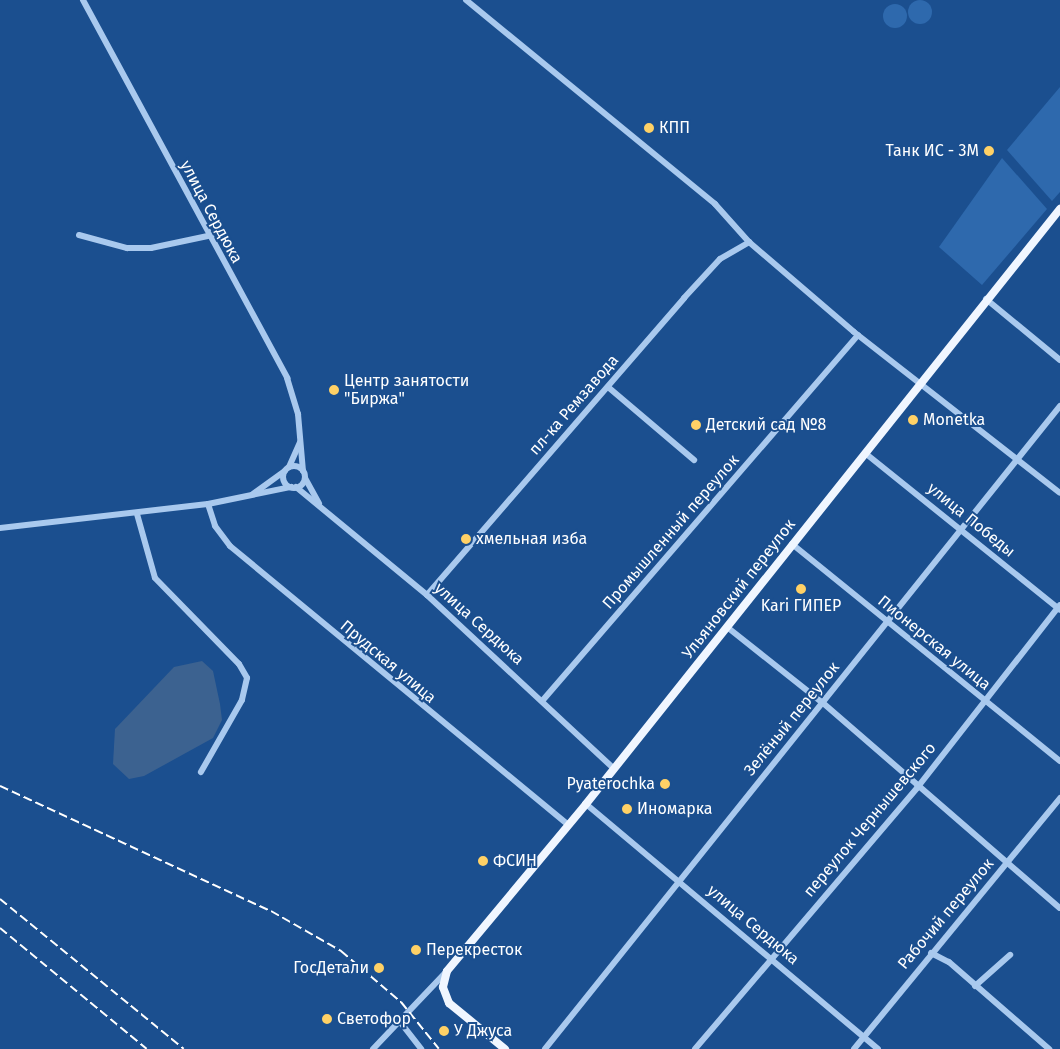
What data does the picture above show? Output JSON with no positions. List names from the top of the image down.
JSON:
{
  "streets": {
    "main road": ["Ульяновский переулок"],
    "street": [
      "улица Сердюка",
      "пл-ка Ремзавода",
      "улица Победы",
      "Промышленный переулок",
      "Пионерская улица",
      "Прудская улица",
      "Зелёный переулок",
      "переулок Чернышевского",
      "Рабочий переулок"
    ]
  },
  "crossings": [
    ["улица Сердюка", "пл-ка Ремзавода"],
    ["улица Сердюка", "Промышленный переулок"],
    ["улица Сердюка", "Ульяновский переулок"],
    ["улица Сердюка", "Зелёный переулок"],
    ["улица Сердюка", "переулок Чернышевского"],
    ["улица Сердюка", "Рабочий переулок"],
    ["улица Победы", "Ульяновский переулок"],
    ["улица Победы", "Зелёный переулок"],
    ["улица Победы", "переулок Чернышевского"],
    ["Ульяновский переулок", "Пионерская улица"],
    ["Ульяновский переулок", "Прудская улица"],
    ["Пионерская улица", "Зелёный переулок"],
    ["Пионерская улица", "переулок Чернышевского"]
  ],
  "places": [
    "КПП",
    "Танк ИС - 3М",
    "Центр занятости \"Биржа\"",
    "Monetka",
    "Детский сад №8",
    "хмельная изба",
    "Kari ГИПЕР",
    "Pyaterochka",
    "Иномарка",
    "ФСИН",
    "Перекресток",
    "ГосДетали",
    "Светофор",
    "У Джуса"
  ]
}
